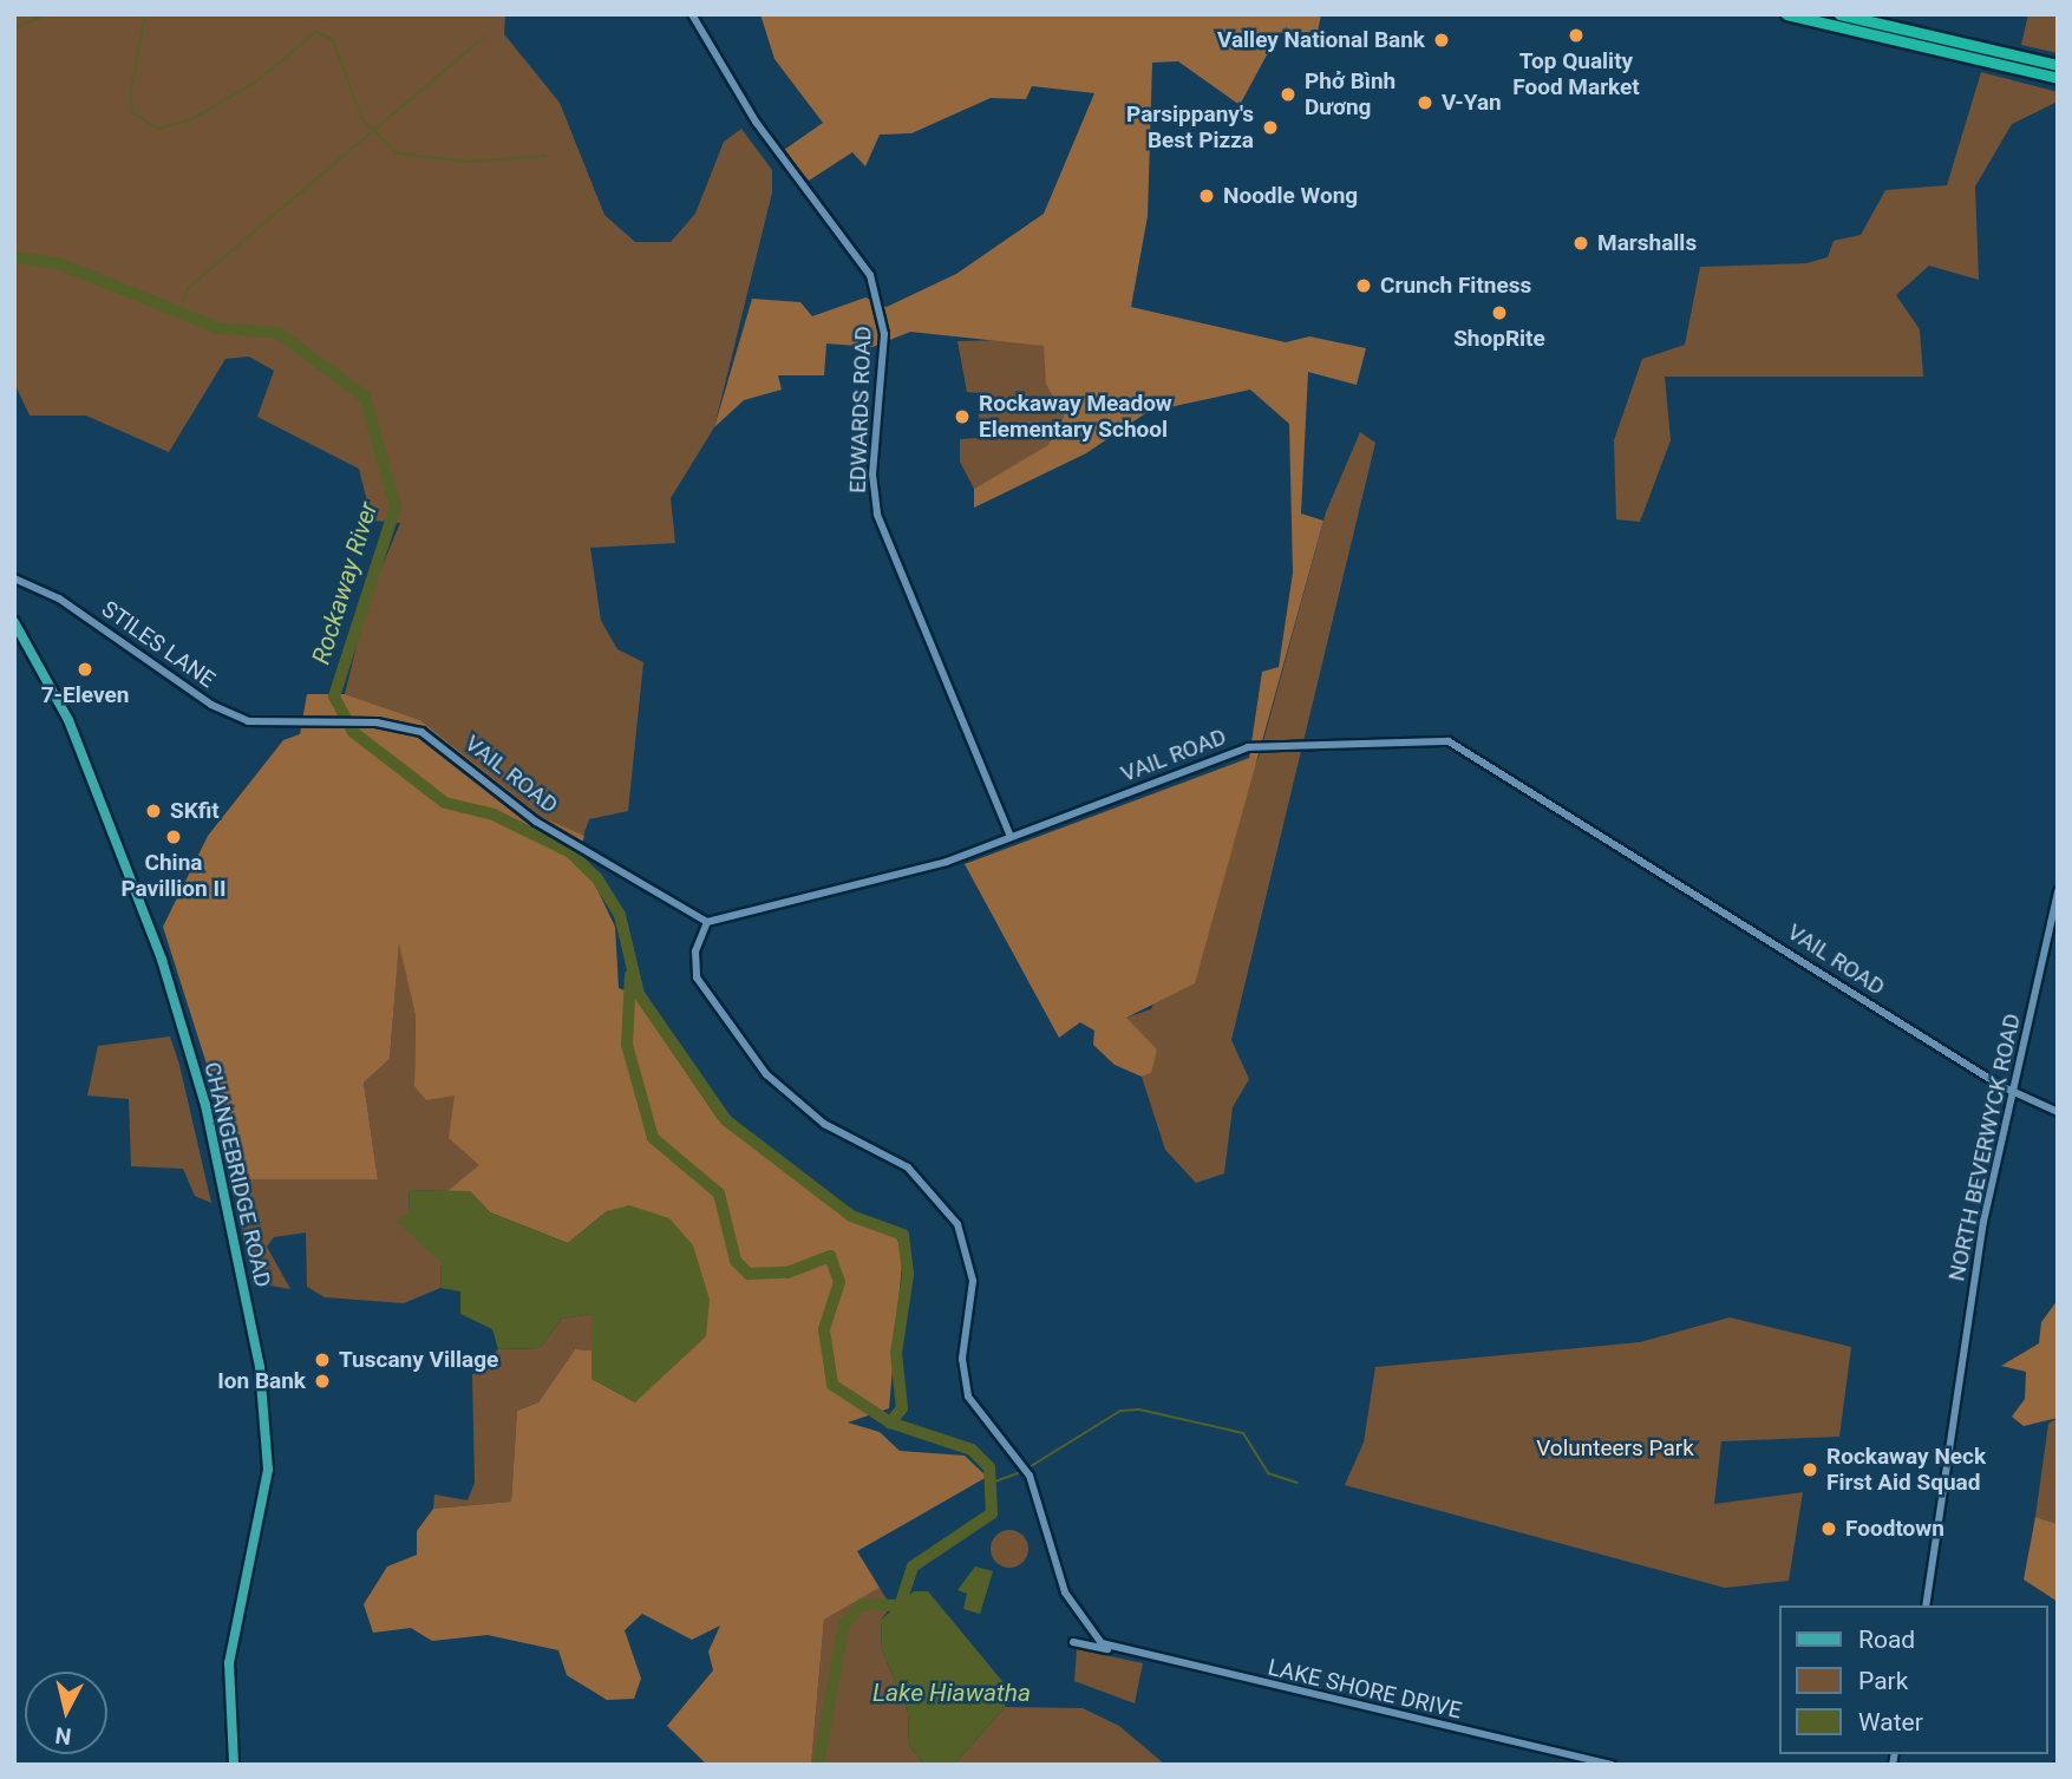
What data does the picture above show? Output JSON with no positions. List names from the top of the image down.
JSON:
{
  "streets": {
    "main road": ["CHANGEBRIDGE ROAD"],
    "street": [
      "EDWARDS ROAD",
      "STILES LANE",
      "VAIL ROAD",
      "NORTH BEVERWYCK ROAD",
      "LAKE SHORE DRIVE"
    ]
  },
  "crossings": [
    ["EDWARDS ROAD", "VAIL ROAD"],
    ["STILES LANE", "VAIL ROAD"],
    ["VAIL ROAD", "NORTH BEVERWYCK ROAD"]
  ],
  "water": ["Rockaway River", "Lake Hiawatha"],
  "parks": ["Volunteers Park"],
  "places": [
    "Top Quality Food Market",
    "Valley National Bank",
    "Phở Bình Dương",
    "V-Yan",
    "Parsippany's Best Pizza",
    "Noodle Wong",
    "Marshalls",
    "Crunch Fitness",
    "ShopRite",
    "Rockaway Meadow Elementary School",
    "7-Eleven",
    "SKfit",
    "China Pavillion II",
    "Tuscany Village",
    "Ion Bank",
    "Rockaway Neck First Aid Squad",
    "Foodtown"
  ],
  "legend": ["Road", "Park", "Water"],
  "north": "bottom"
}
